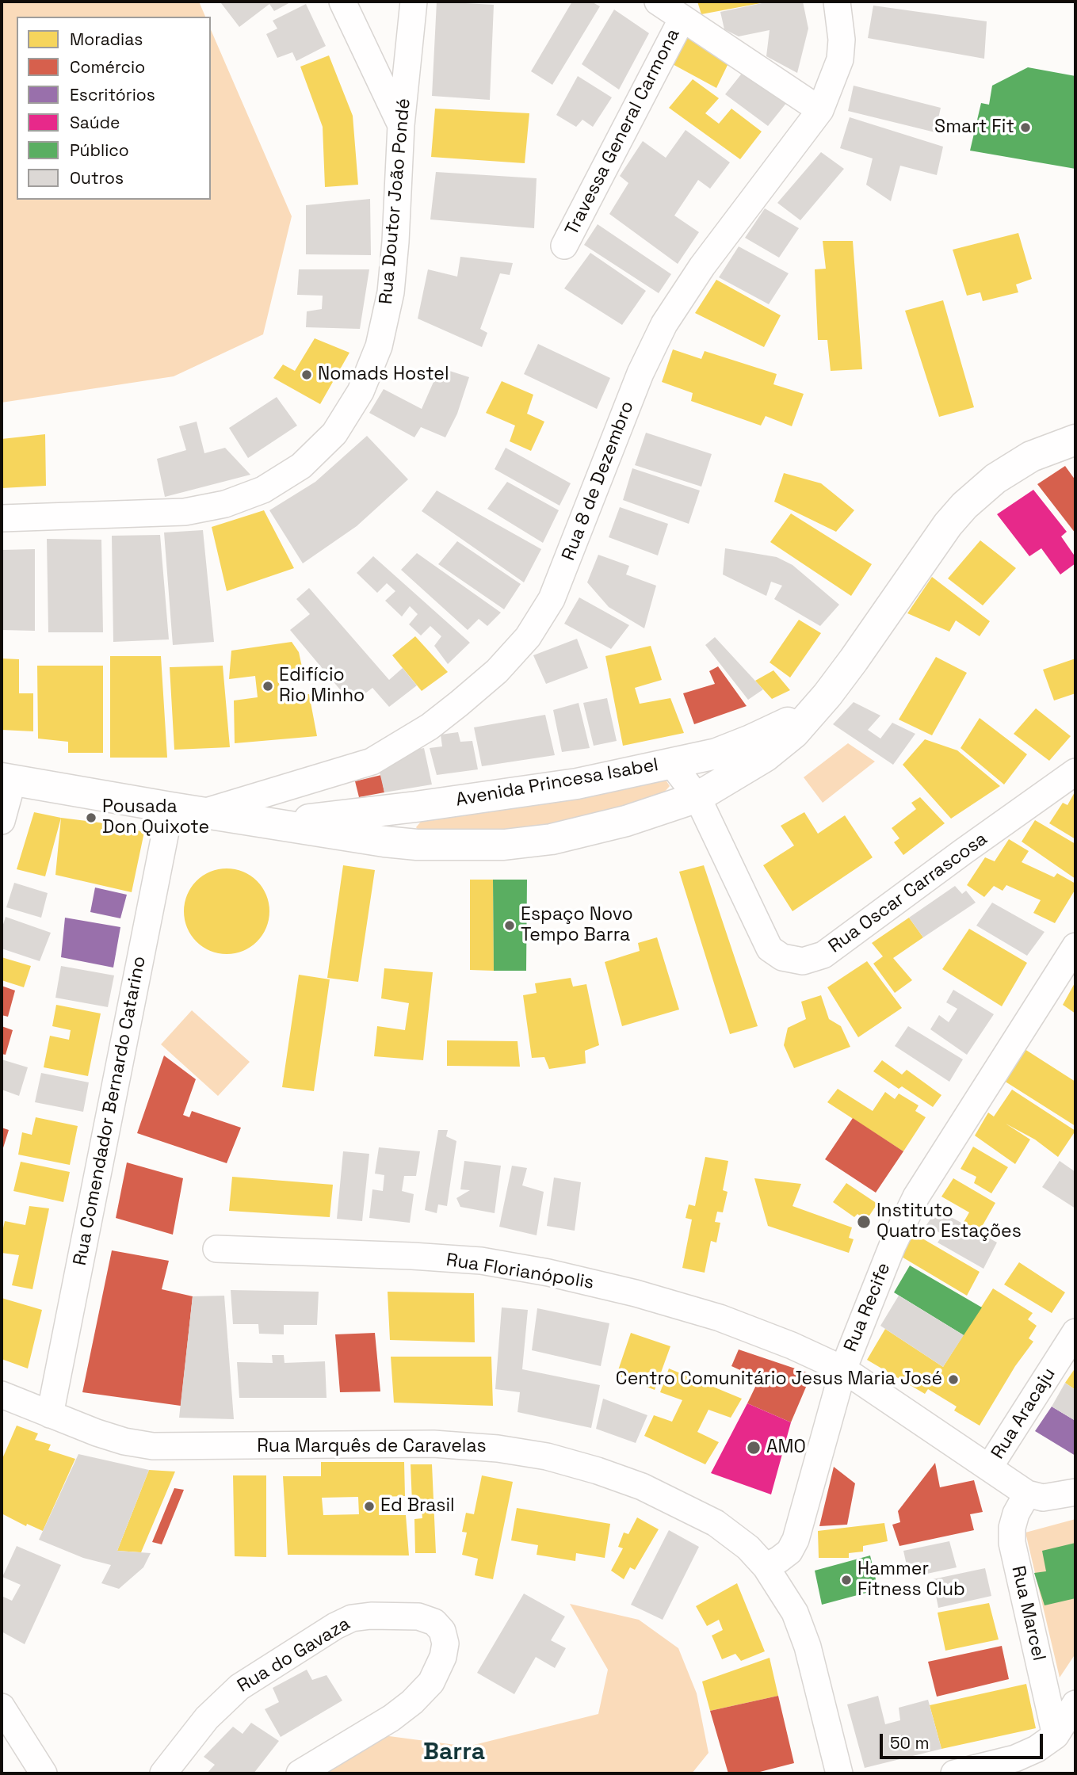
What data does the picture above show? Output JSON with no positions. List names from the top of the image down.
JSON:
{
  "streets": {
    "main road": ["Avenida Princesa Isabel"],
    "street": [
      "Travessa General Carmona",
      "Rua Doutor João Pondé",
      "Rua 8 de Dezembro",
      "Rua Oscar Carrascosa",
      "Rua Comendador Bernardo Catarino",
      "Rua Florianópolis",
      "Rua Recife",
      "Rua Aracaju",
      "Rua Marquês de Caravelas",
      "Rua Marcel",
      "Rua do Gavaza"
    ]
  },
  "crossings": [
    ["Rua 8 de Dezembro", "Avenida Princesa Isabel"],
    ["Avenida Princesa Isabel", "Rua Oscar Carrascosa"],
    ["Avenida Princesa Isabel", "Rua Comendador Bernardo Catarino"],
    ["Rua Comendador Bernardo Catarino", "Rua Marquês de Caravelas"],
    ["Rua Florianópolis", "Rua Recife"],
    ["Rua Florianópolis", "Rua Aracaju"],
    ["Rua Florianópolis", "Rua Marcel"],
    ["Rua Recife", "Rua Marquês de Caravelas"]
  ],
  "districts": ["Barra"],
  "places": [
    "Smart Fit",
    "Nomads Hostel",
    "Edifício Rio Minho",
    "Pousada Don Quixote",
    "Espaço Novo Tempo Barra",
    "Instituto Quatro Estações",
    "Centro Comunitário Jesus Maria José",
    "AMO",
    "Ed Brasil",
    "Hammer Fitness Club"
  ],
  "legend": [
    "Moradias",
    "Comércio",
    "Escritórios",
    "Saúde",
    "Público",
    "Outros"
  ],
  "scale_bar": "50 m"
}
